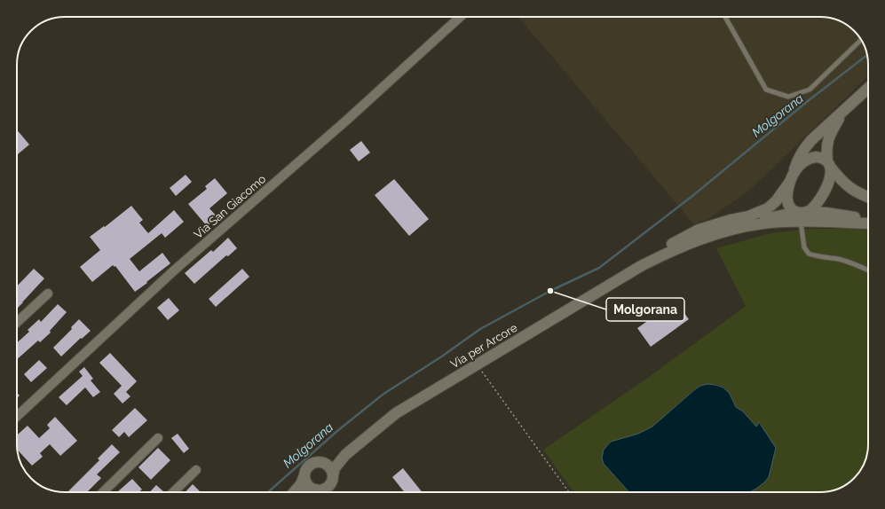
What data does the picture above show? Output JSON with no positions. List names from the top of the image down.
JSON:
{
  "streets": {
    "main road": ["Via per Arcore"],
    "street": ["Via San Giacomo"]
  },
  "water": ["Molgorana"],
  "places": ["Molgorana"]
}
